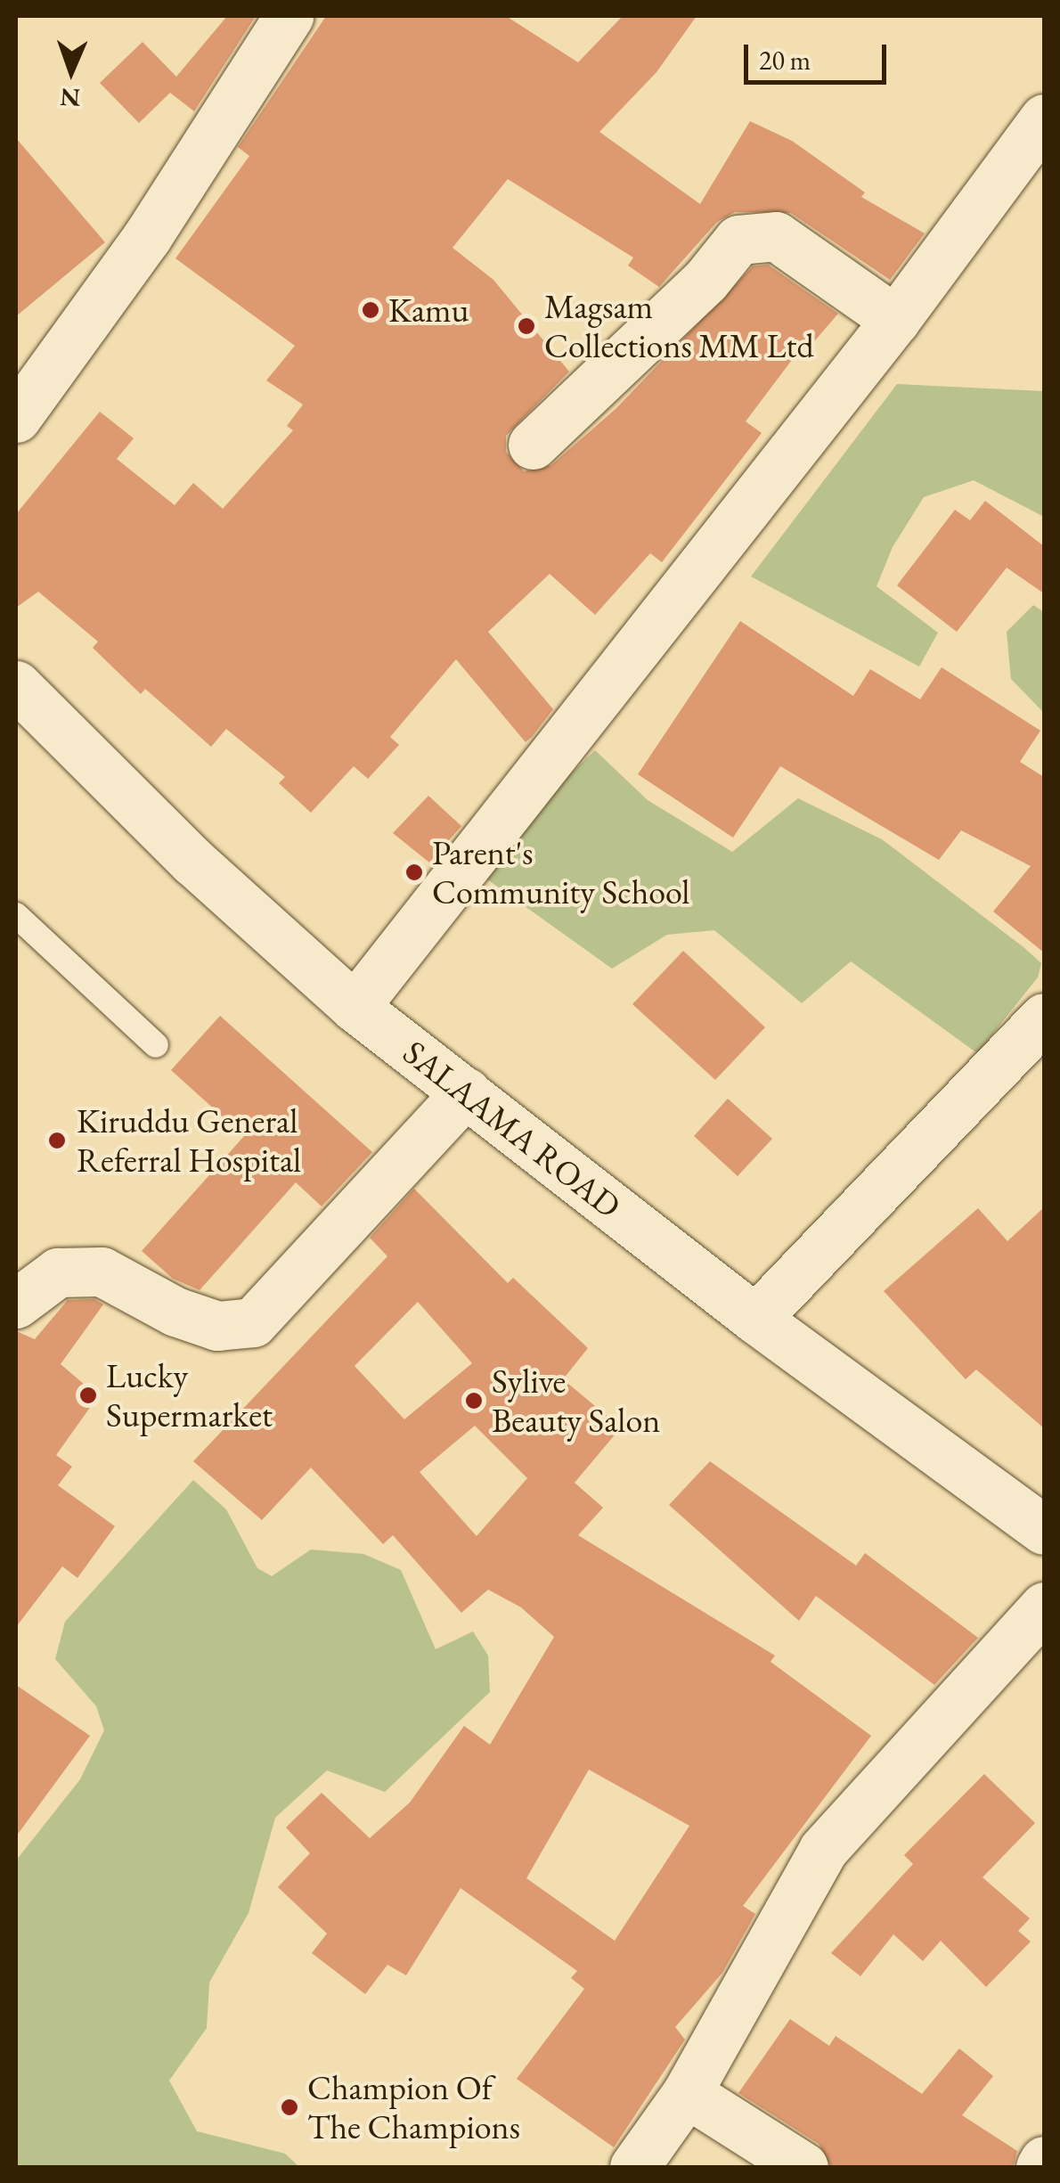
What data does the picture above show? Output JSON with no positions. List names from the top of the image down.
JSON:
{
  "streets": {
    "street": ["SALAAMA ROAD"]
  },
  "places": [
    "Kamu",
    "Magsam Collections MM Ltd",
    "Parent's Community School",
    "Kiruddu General Referral Hospital",
    "Lucky Supermarket",
    "Sylive Beauty Salon",
    "Champion Of The Champions"
  ],
  "scale_bar": "20 m",
  "north": "bottom"
}
